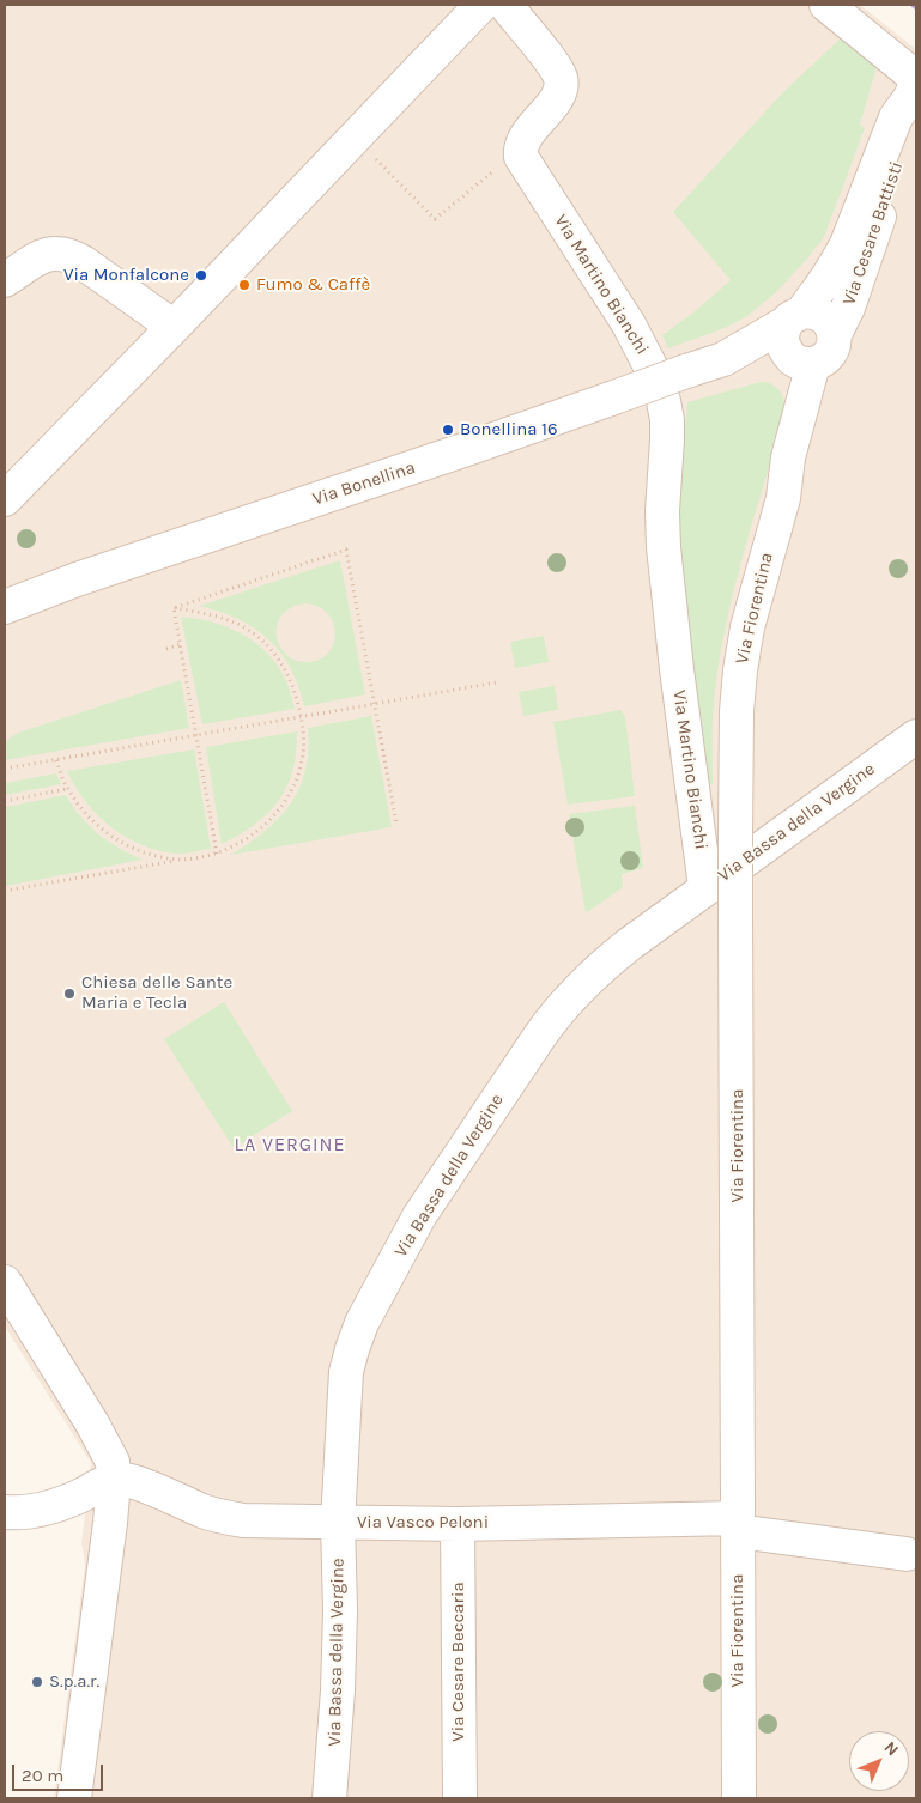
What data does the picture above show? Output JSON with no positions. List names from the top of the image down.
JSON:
{
  "streets": {
    "street": [
      "Via Cesare Battisti",
      "Via Martino Bianchi",
      "Via Bonellina",
      "Via Fiorentina",
      "Via Bassa della Vergine",
      "Via Vasco Peloni",
      "Via Cesare Beccaria"
    ]
  },
  "crossings": [
    ["Via Cesare Battisti", "Via Bonellina"],
    ["Via Cesare Battisti", "Via Fiorentina"],
    ["Via Martino Bianchi", "Via Bassa della Vergine"],
    ["Via Fiorentina", "Via Vasco Peloni"],
    ["Via Bassa della Vergine", "Via Vasco Peloni"],
    ["Via Vasco Peloni", "Via Cesare Beccaria"]
  ],
  "districts": ["LA VERGINE"],
  "places": [
    "Via Monfalcone",
    "Fumo & Caffè",
    "Bonellina 16",
    "Chiesa delle Sante Maria e Tecla",
    "S.p.a.r."
  ],
  "scale_bar": "20 m",
  "north": "top right"
}
